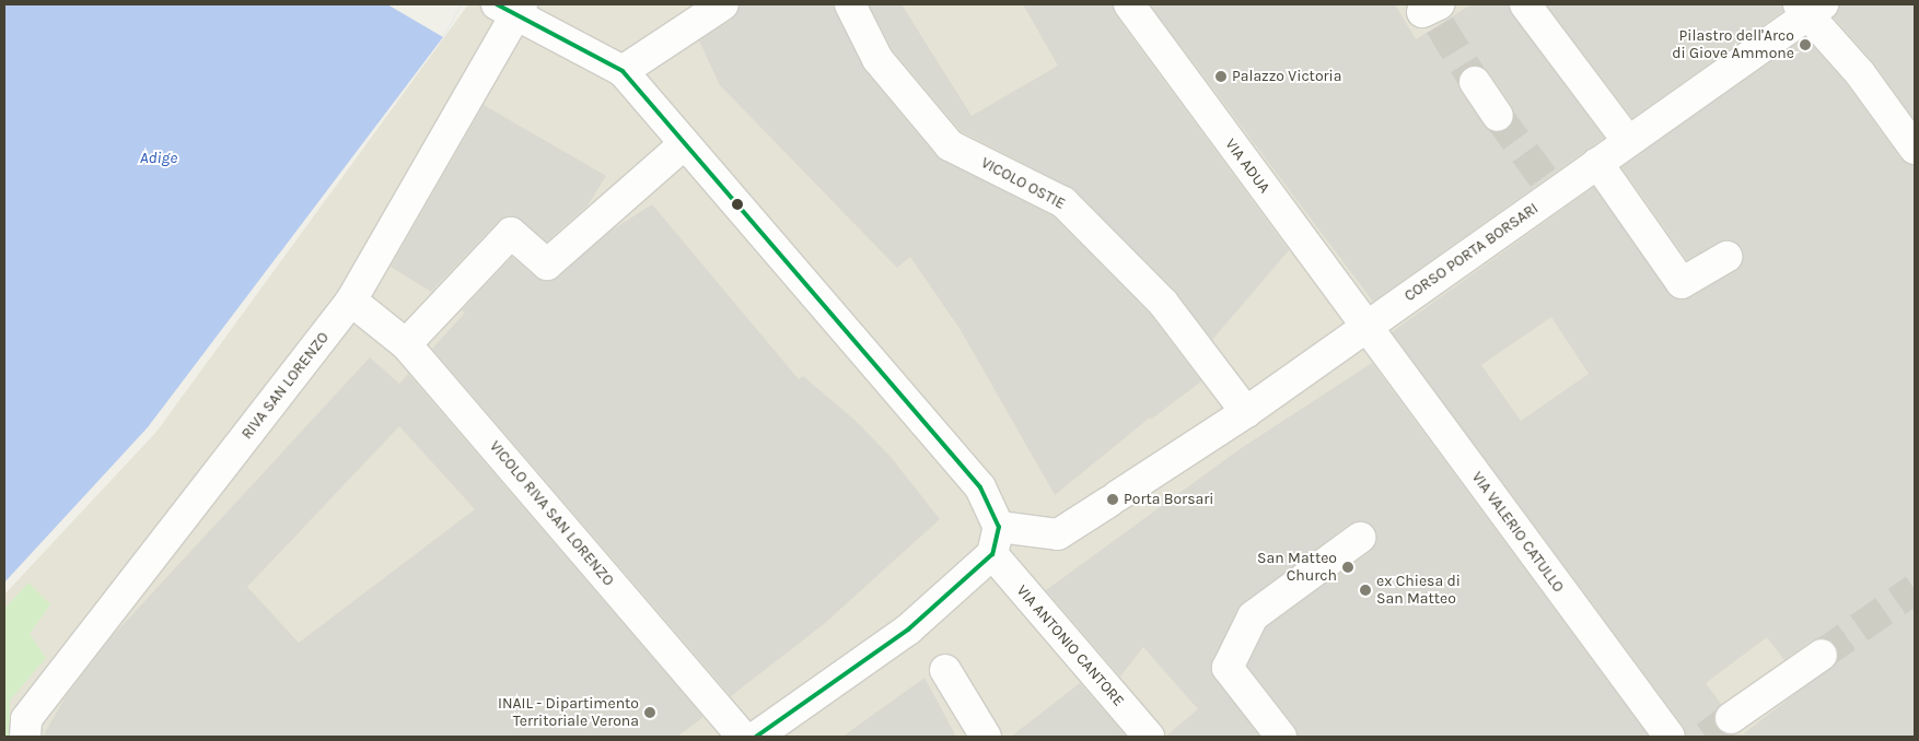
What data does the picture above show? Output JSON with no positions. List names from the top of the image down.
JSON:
{
  "streets": {
    "street": [
      "VIA ADUA",
      "VICOLO OSTIE",
      "CORSO PORTA BORSARI",
      "RIVA SAN LORENZO",
      "VICOLO RIVA SAN LORENZO",
      "VIA VALERIO CATULLO",
      "VIA ANTONIO CANTORE"
    ]
  },
  "crossings": [
    ["VIA ADUA", "CORSO PORTA BORSARI"],
    ["VIA ADUA", "VIA VALERIO CATULLO"],
    ["VICOLO OSTIE", "CORSO PORTA BORSARI"],
    ["CORSO PORTA BORSARI", "VIA VALERIO CATULLO"],
    ["CORSO PORTA BORSARI", "VIA ANTONIO CANTORE"],
    ["RIVA SAN LORENZO", "VICOLO RIVA SAN LORENZO"]
  ],
  "water": ["Adige"],
  "places": [
    "Pilastro dell'Arco di Giove Ammone",
    "Palazzo Victoria",
    "Porta Borsari",
    "San Matteo Church",
    "ex Chiesa di San Matteo",
    "INAIL - Dipartimento Territoriale Verona"
  ]
}
